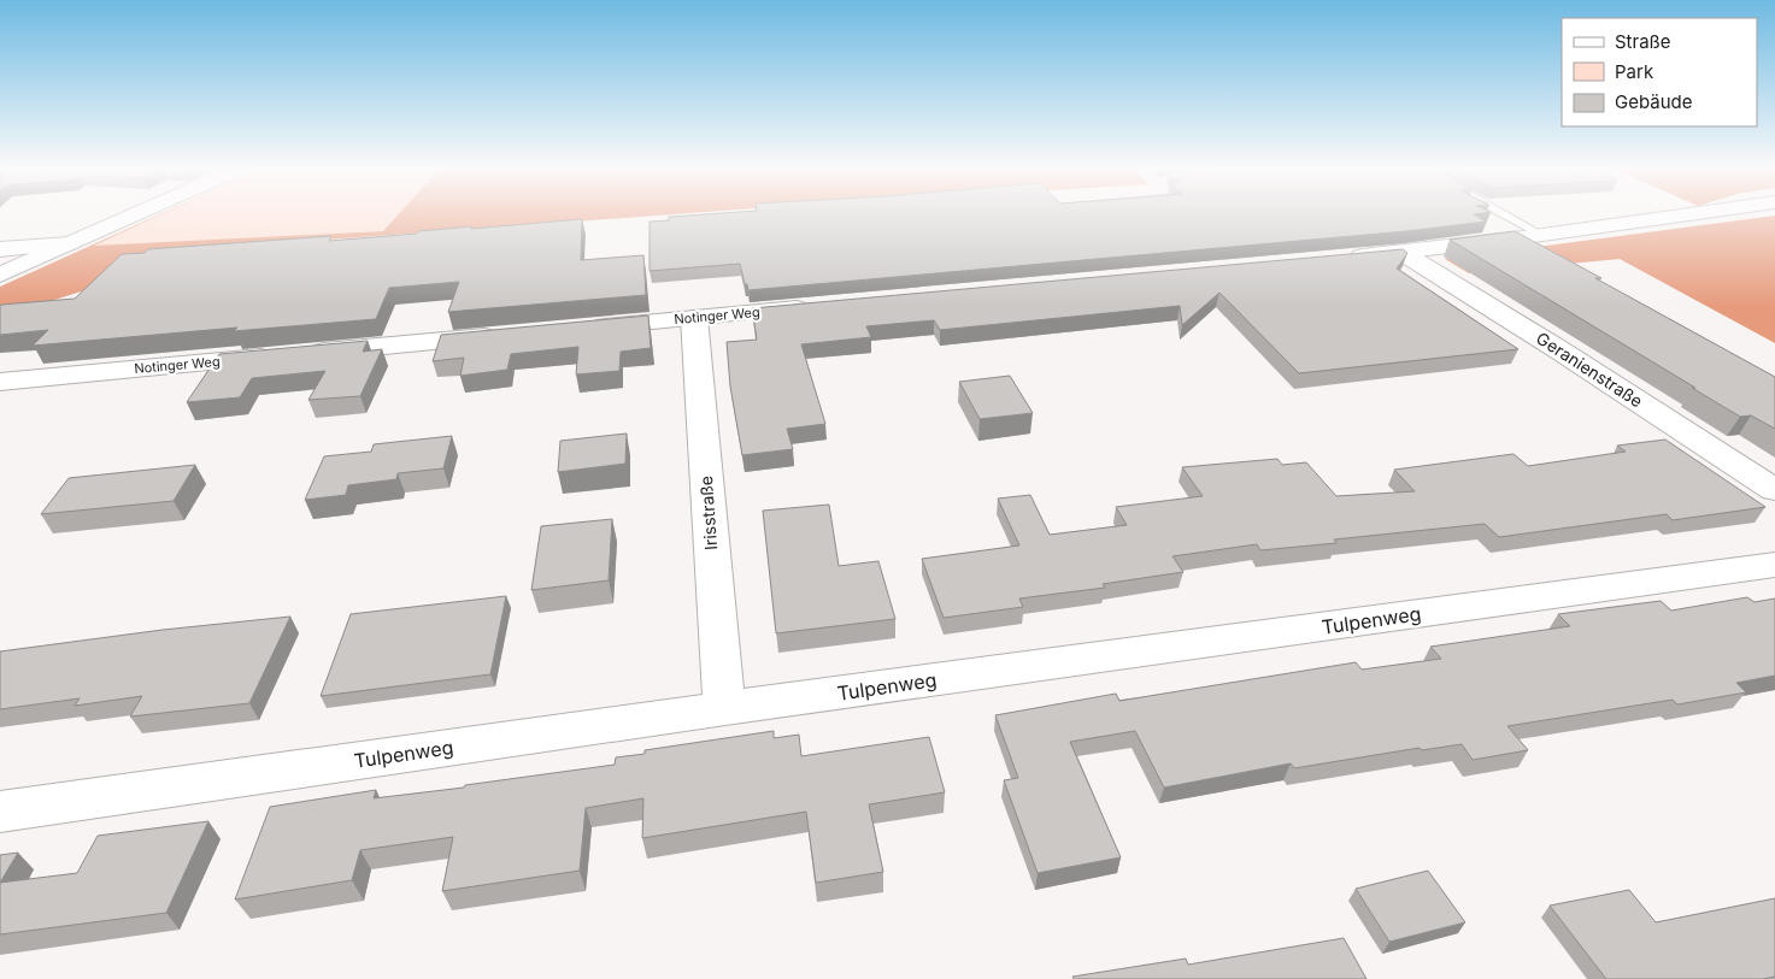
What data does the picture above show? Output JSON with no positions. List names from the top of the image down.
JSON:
{
  "streets": {
    "street": [
      "Notinger Weg",
      "Geranienstraße",
      "Irisstraße",
      "Tulpenweg"
    ]
  },
  "crossings": [
    ["Notinger Weg", "Irisstraße"],
    ["Irisstraße", "Tulpenweg"]
  ],
  "legend": ["Straße", "Park", "Gebäude"]
}
